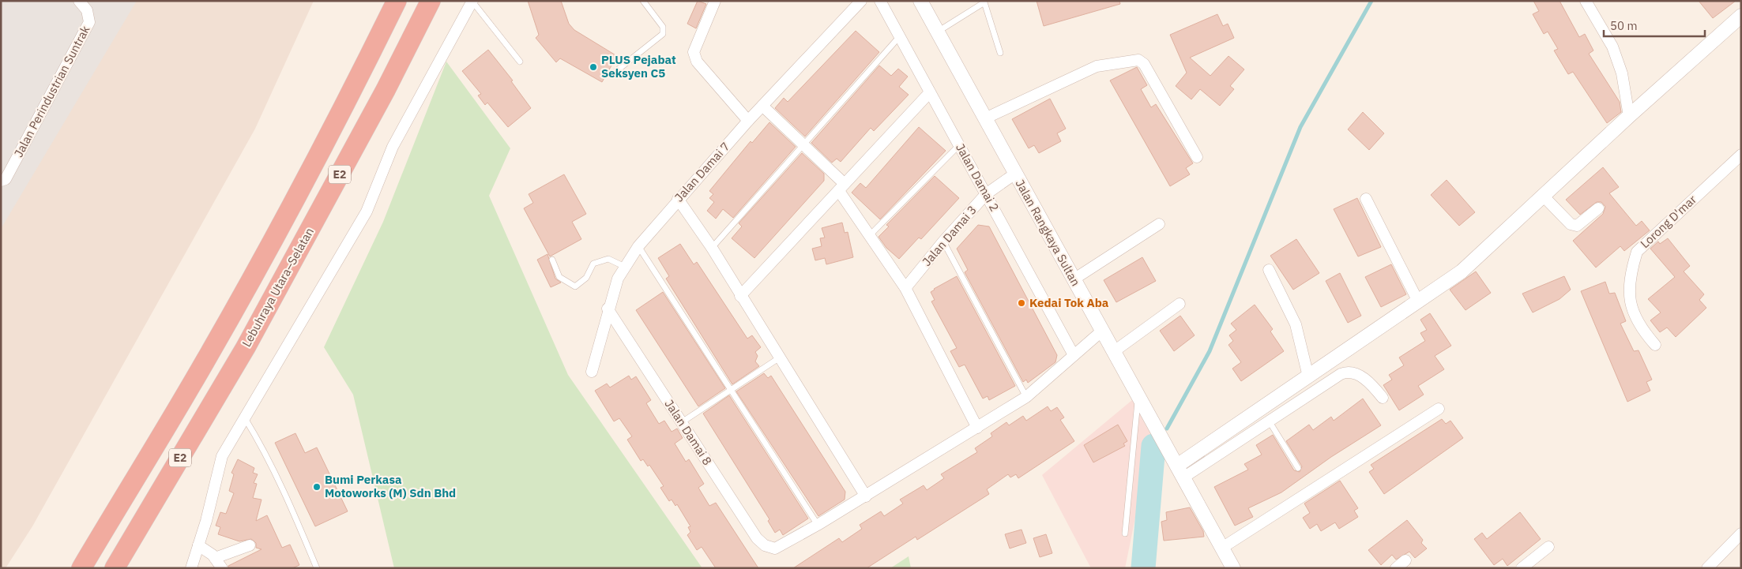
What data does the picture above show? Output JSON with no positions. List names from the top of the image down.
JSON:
{
  "streets": {
    "highway": ["E2", "Lebuhraya Utara–Selatan"],
    "street": [
      "Jalan Perindustrian Suntrak",
      "Jalan Damai 7",
      "Jalan Damai 2",
      "Lorong D'mar",
      "Jalan Rangkaya Sultan",
      "Jalan Damai 3",
      "Jalan Damai 8"
    ]
  },
  "crossings": [
    ["Jalan Damai 7", "Jalan Damai 8"],
    ["Jalan Damai 2", "Jalan Damai 3"],
    ["Jalan Rangkaya Sultan", "Jalan Damai 3"]
  ],
  "places": ["PLUS Pejabat Seksyen C5", "Kedai Tok Aba", "Bumi Perkasa Motoworks (M) Sdn Bhd"],
  "scale_bar": "50 m"
}
